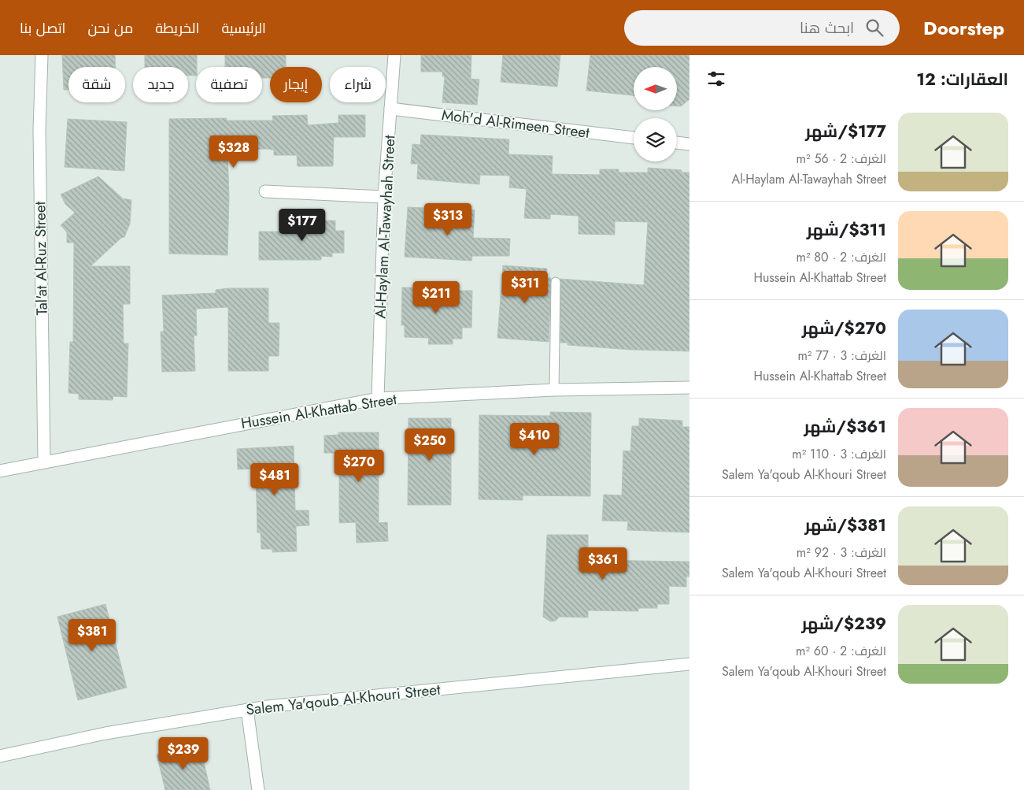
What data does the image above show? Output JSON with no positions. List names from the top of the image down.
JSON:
{
  "streets": {
    "street": [
      "Moh'd Al-Rimeen Street",
      "Al-Haylam Al-Tawayhah Street",
      "Tal'at Al-Ruz Street",
      "Hussein Al-Khattab Street",
      "Salem Ya'qoub Al-Khouri Street"
    ]
  },
  "crossings": [
    ["Moh'd Al-Rimeen Street", "Al-Haylam Al-Tawayhah Street"],
    ["Al-Haylam Al-Tawayhah Street", "Hussein Al-Khattab Street"],
    ["Tal'at Al-Ruz Street", "Hussein Al-Khattab Street"]
  ],
  "north": "left",
  "page": {
    "header": "Doorstep",
    "search": "ابحث هنا",
    "nav": [
      "الرئيسية",
      "الخريطة",
      "من نحن",
      "اتصل بنا"
    ],
    "heading": "العقارات: 12",
    "chip": [
      "شراء",
      "إيجار",
      "تصفية",
      "جديد",
      "شقة"
    ],
    "list": [
      {
        "name": "$177/شهر",
        "note": "الغرف: 2 · 56 m² · Al-Haylam Al-Tawayhah Street"
      },
      {
        "name": "$311/شهر",
        "note": "الغرف: 2 · 80 m² · Hussein Al-Khattab Street"
      },
      {
        "name": "$270/شهر",
        "note": "الغرف: 3 · 77 m² · Hussein Al-Khattab Street"
      },
      {
        "name": "$361/شهر",
        "note": "الغرف: 3 · 110 m² · Salem Ya'qoub Al-Khouri Street"
      },
      {
        "name": "$381/شهر",
        "note": "الغرف: 3 · 92 m² · Salem Ya'qoub Al-Khouri Street"
      },
      {
        "name": "$239/شهر",
        "note": "الغرف: 2 · 60 m² · Salem Ya'qoub Al-Khouri Street"
      }
    ],
    "price": [
      "$328",
      "$313",
      "$177",
      "$311",
      "$211",
      "$410",
      "$250",
      "$270",
      "$481",
      "$361",
      "$381",
      "$239"
    ]
  }
}
